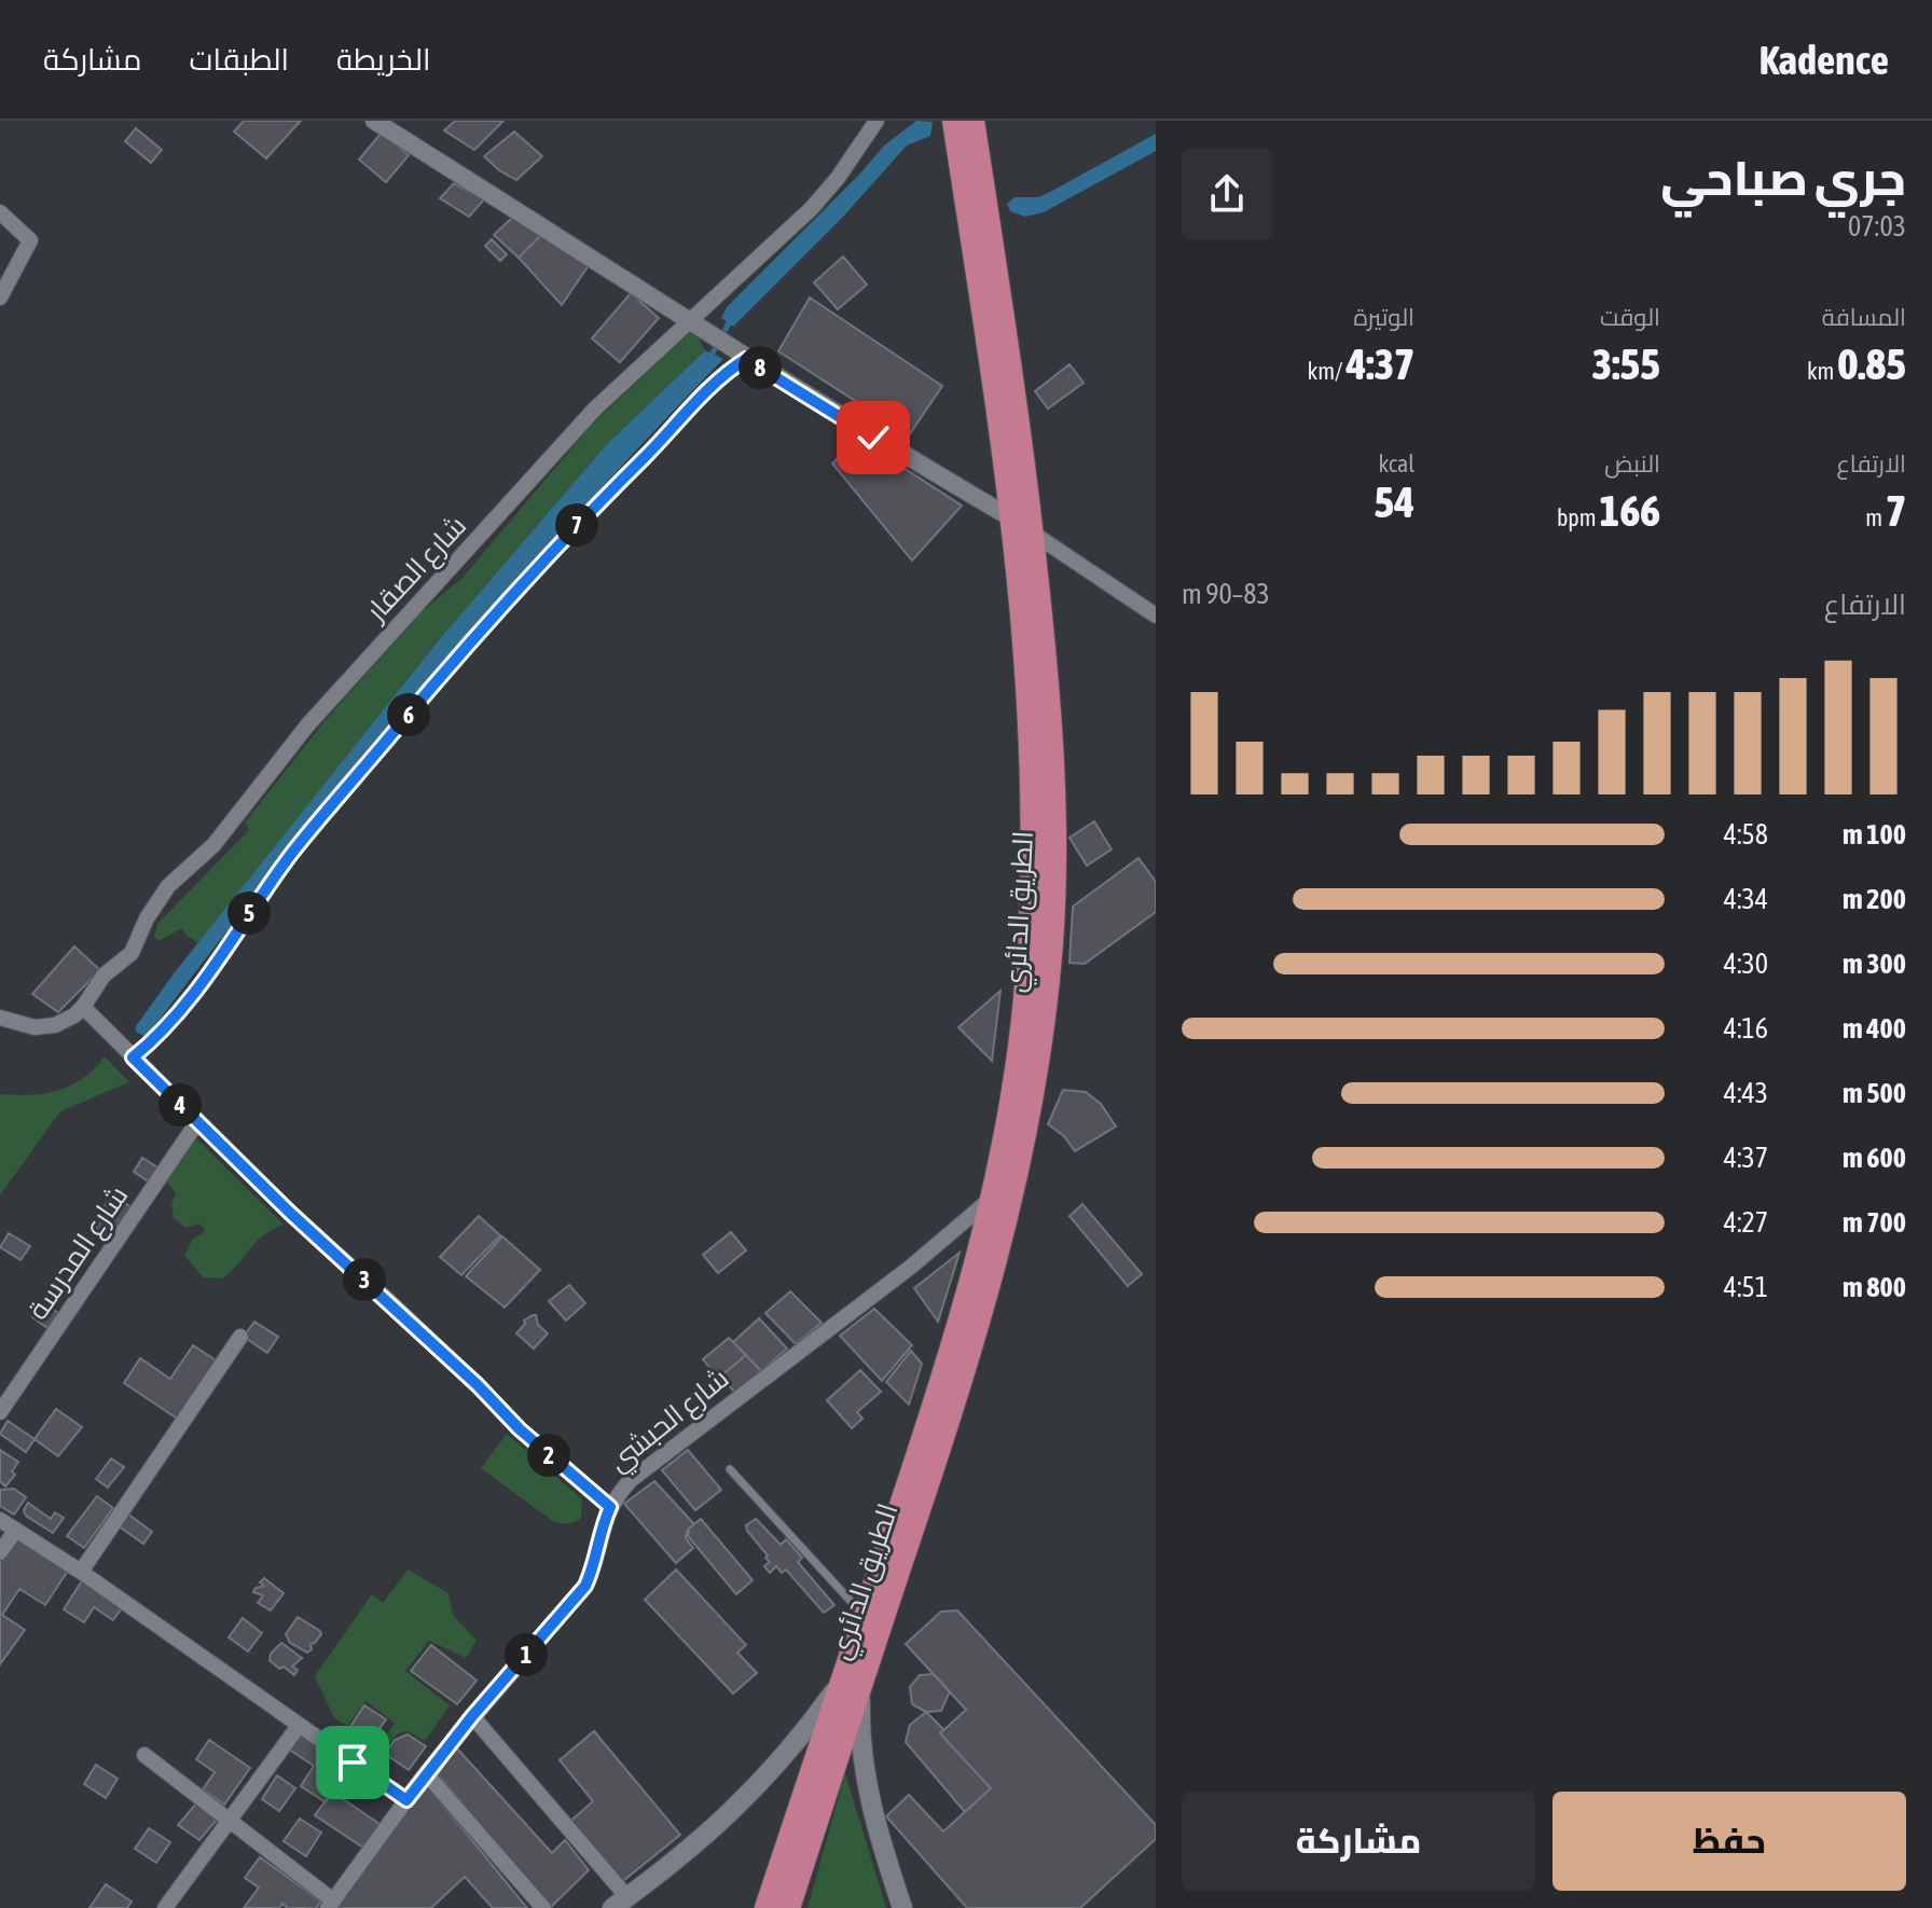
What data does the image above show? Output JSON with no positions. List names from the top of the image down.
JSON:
{
  "streets": {
    "highway": ["الطريق الدائري"],
    "street": ["شارع الصقار", "شارع المدرسة", "شارع الحبشي"]
  },
  "crossings": [
    ["الطريق الدائري", "شارع الحبشي"]
  ],
  "page": {
    "header": "Kadence",
    "nav": ["الخريطة", "الطبقات", "مشاركة"],
    "heading": ["جري صباحي", "07:03"],
    "stats": [
      ["المسافة", "0.85 km"],
      ["الوقت", "3:55"],
      ["الوتيرة", "4:37 /km"],
      ["الارتفاع", "7 m"],
      ["النبض", "166 bpm"],
      ["kcal", "54"]
    ],
    "pins": [
      "8",
      "7",
      "6",
      "5",
      "4",
      "3",
      "2",
      "1"
    ],
    "chart": ["الارتفاع", "83–90 m"],
    "list": [
      {
        "name": "100 m",
        "note": "4:58"
      },
      {
        "name": "200 m",
        "note": "4:34"
      },
      {
        "name": "300 m",
        "note": "4:30"
      },
      {
        "name": "400 m",
        "note": "4:16"
      },
      {
        "name": "500 m",
        "note": "4:43"
      },
      {
        "name": "600 m",
        "note": "4:37"
      },
      {
        "name": "700 m",
        "note": "4:27"
      },
      {
        "name": "800 m",
        "note": "4:51"
      }
    ],
    "buttons": ["حفظ", "مشاركة"]
  }
}
